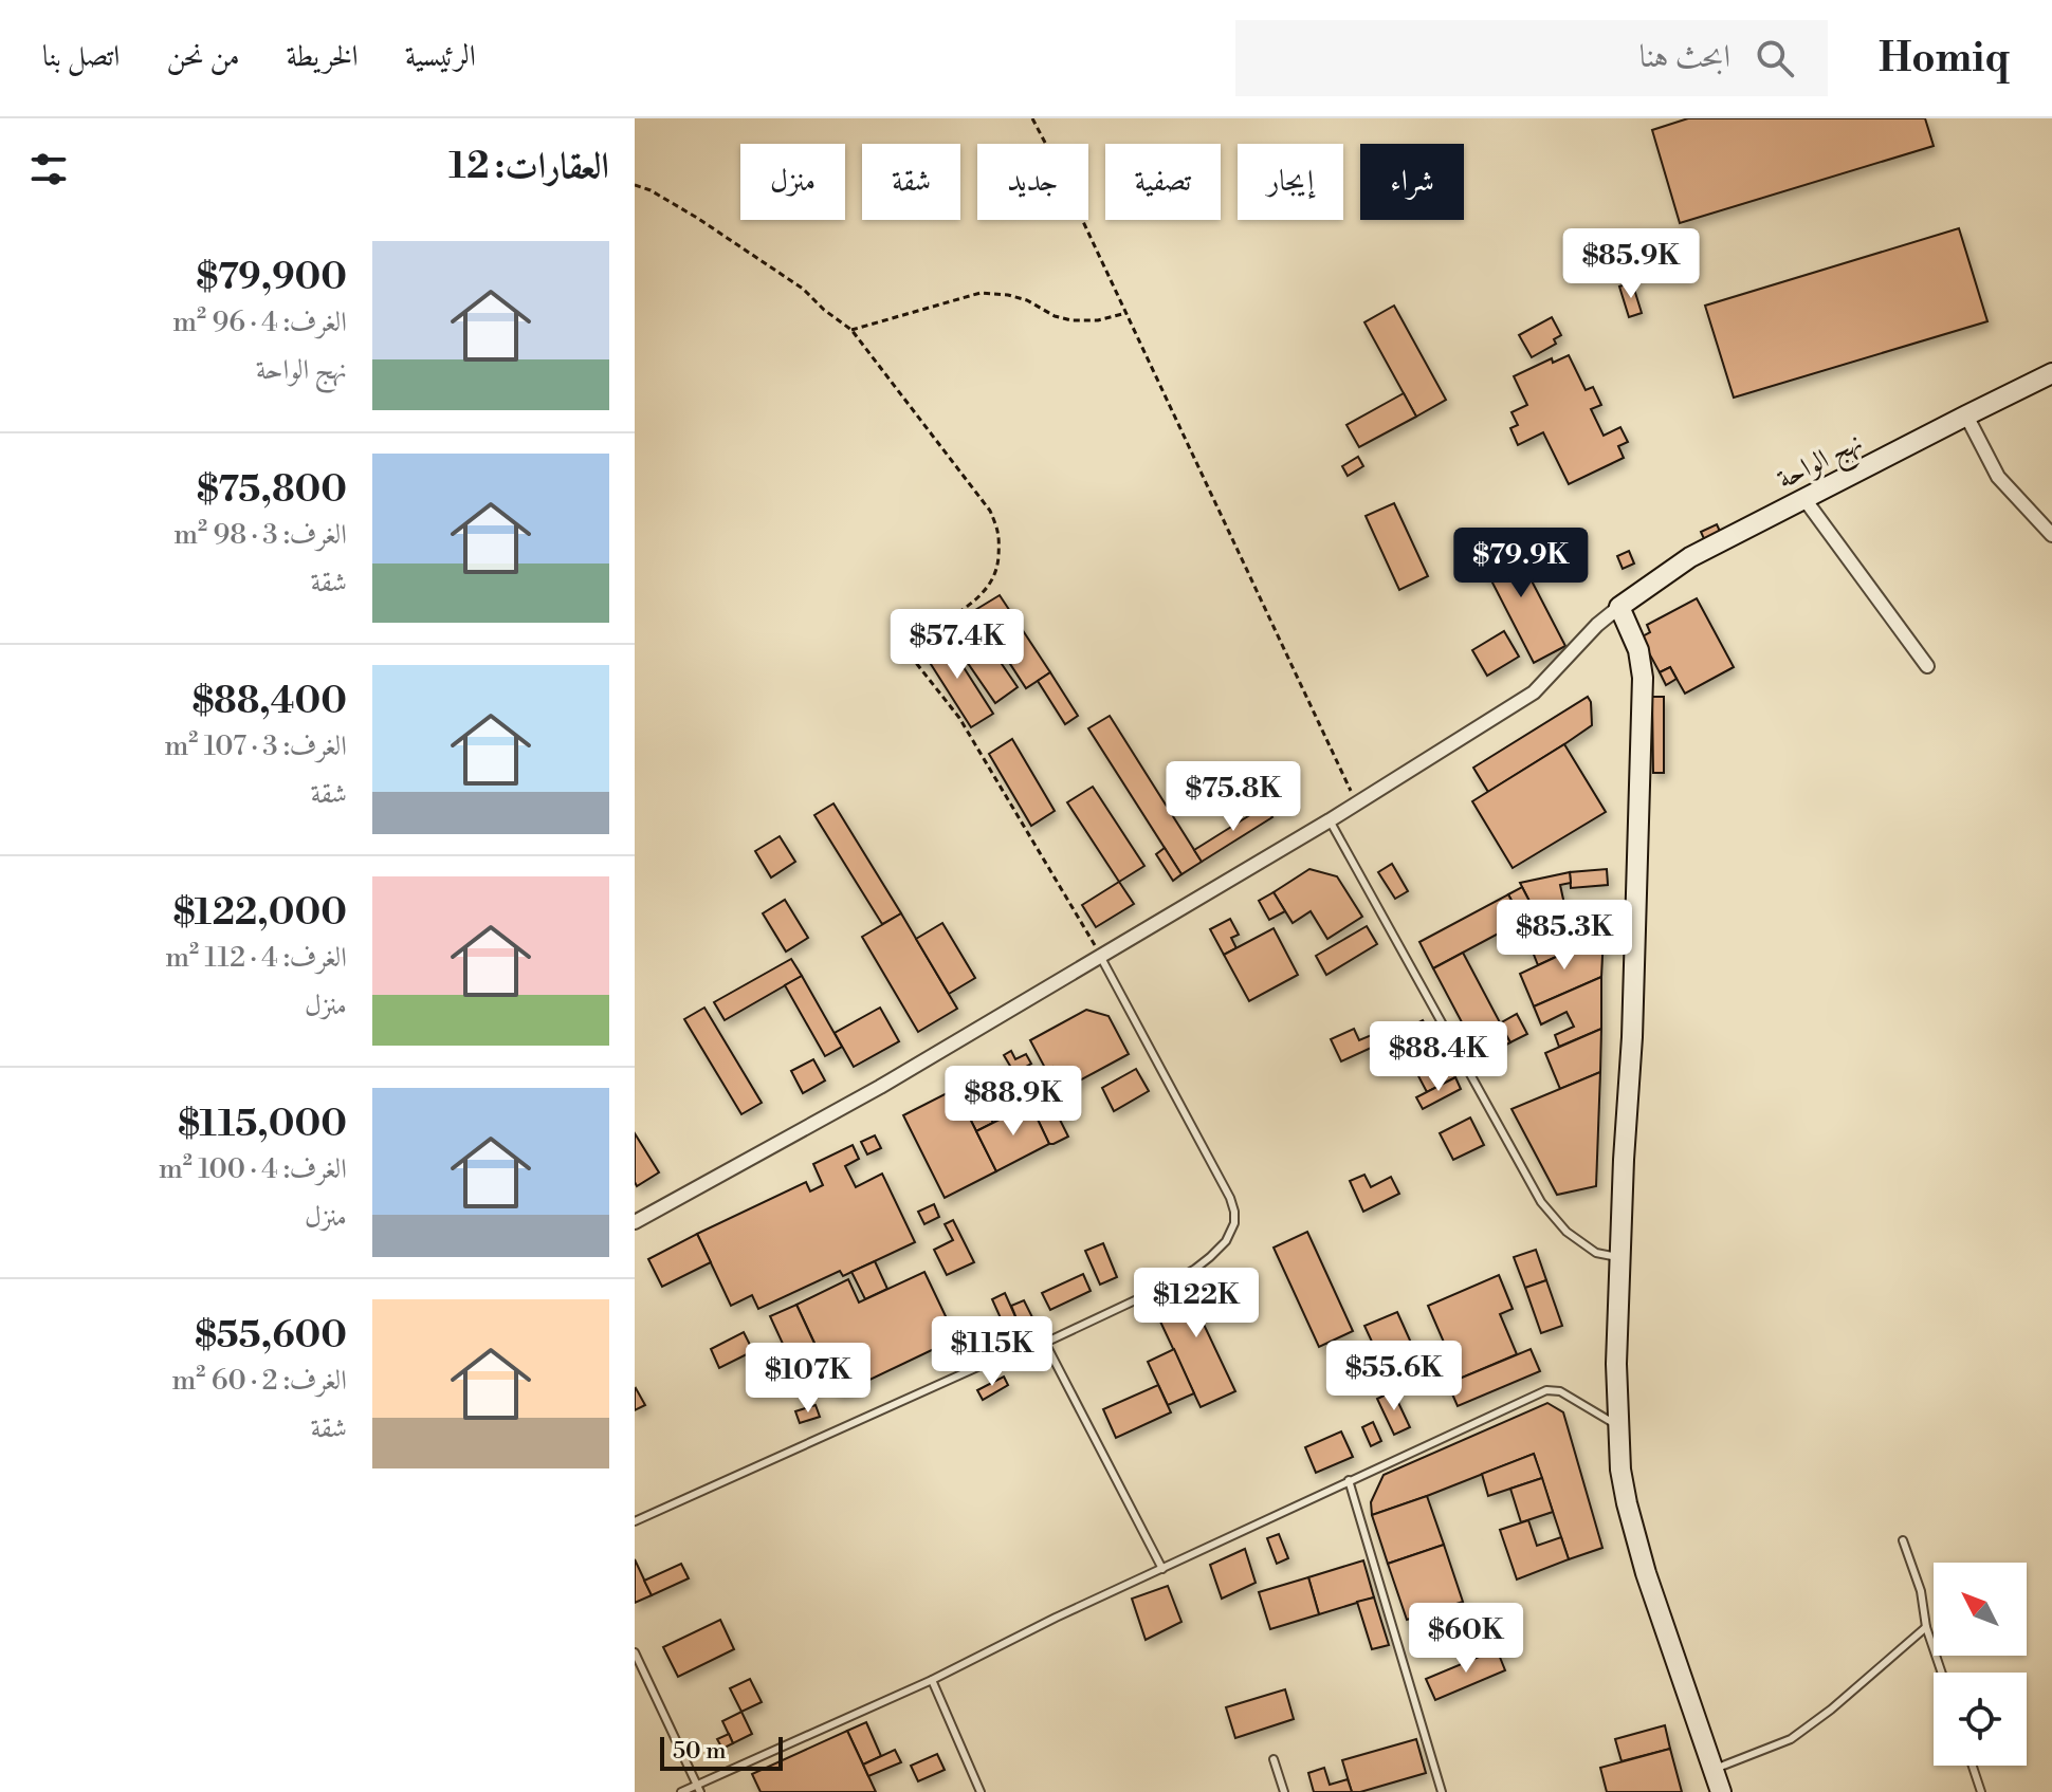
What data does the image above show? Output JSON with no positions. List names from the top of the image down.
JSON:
{
  "streets": {
    "street": ["نهج الواحة"]
  },
  "scale_bar": "50 m",
  "north": "top left",
  "page": {
    "header": "Homiq",
    "search": "ابحث هنا",
    "nav": [
      "الرئيسية",
      "الخريطة",
      "من نحن",
      "اتصل بنا"
    ],
    "heading": "العقارات: 12",
    "chip": [
      "شراء",
      "إيجار",
      "تصفية",
      "جديد",
      "شقة",
      "منزل"
    ],
    "list": [
      {
        "name": "$79,900",
        "note": "الغرف: 4 · 96 m² · نهج الواحة"
      },
      {
        "name": "$75,800",
        "note": "الغرف: 3 · 98 m² · شقة"
      },
      {
        "name": "$88,400",
        "note": "الغرف: 3 · 107 m² · شقة"
      },
      {
        "name": "$122,000",
        "note": "الغرف: 4 · 112 m² · منزل"
      },
      {
        "name": "$115,000",
        "note": "الغرف: 4 · 100 m² · منزل"
      },
      {
        "name": "$55,600",
        "note": "الغرف: 2 · 60 m² · شقة"
      }
    ],
    "price": [
      "$85.9K",
      "$79.9K",
      "$57.4K",
      "$75.8K",
      "$85.3K",
      "$88.4K",
      "$88.9K",
      "$122K",
      "$115K",
      "$55.6K",
      "$107K",
      "$60K"
    ],
    "scale": "50 m"
  }
}
